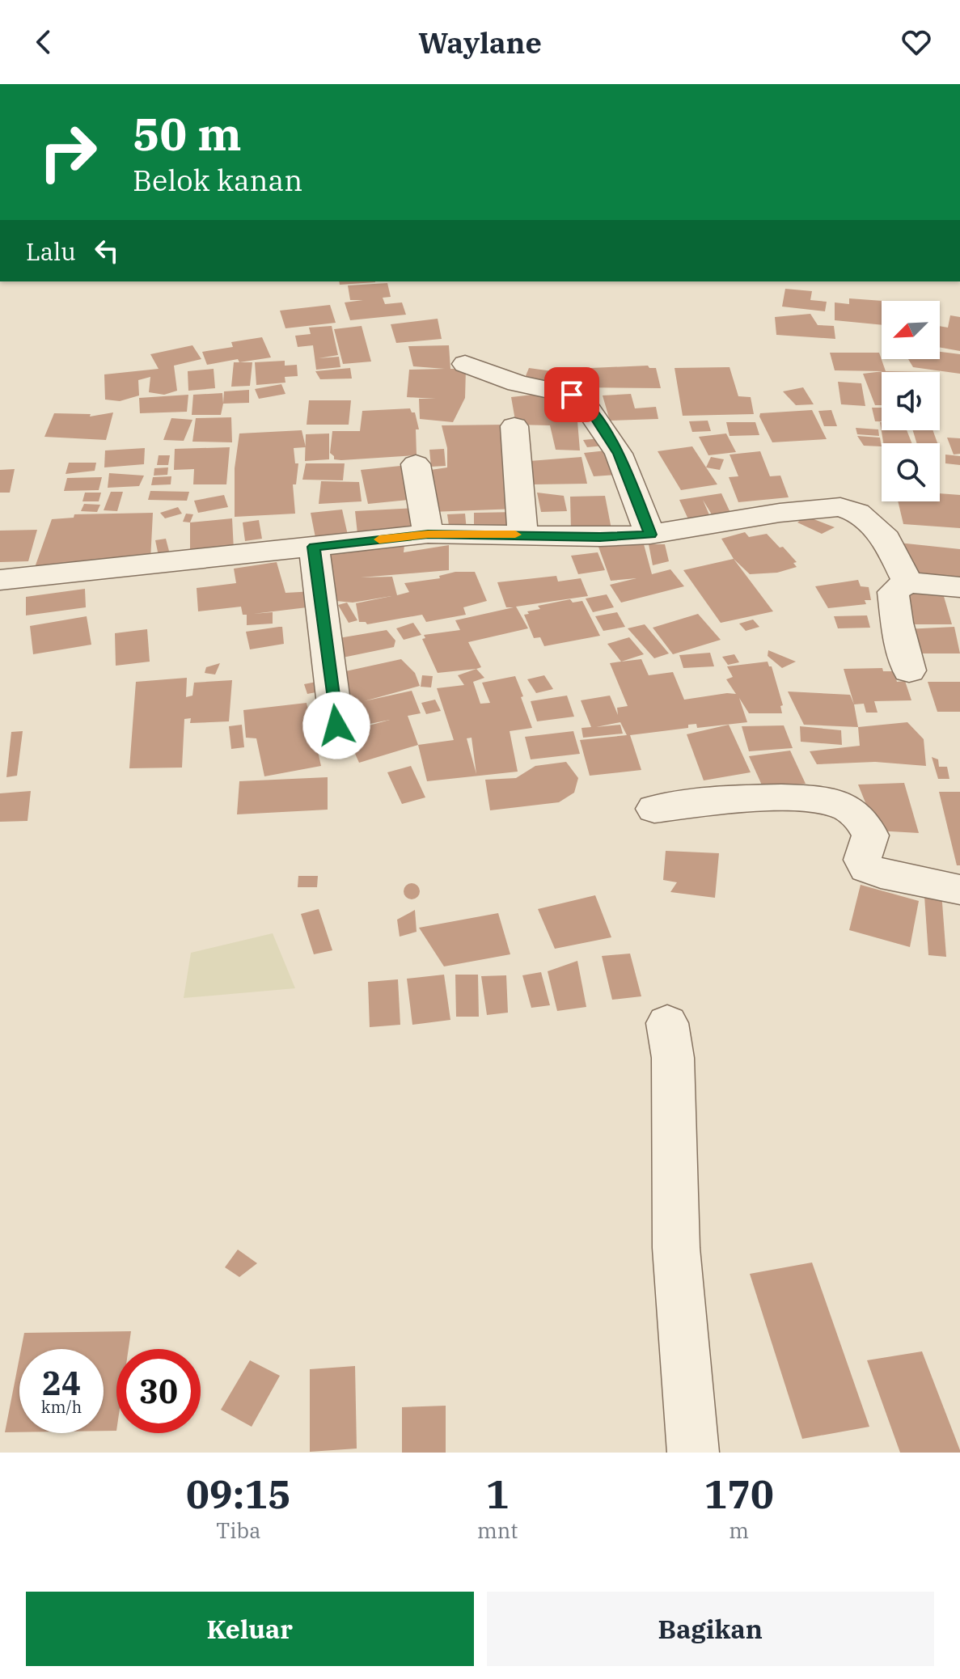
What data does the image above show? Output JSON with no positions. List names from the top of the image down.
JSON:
{
  "north": "bottom left",
  "page": {
    "header": "Waylane",
    "turn": ["50 m", "Belok kanan"],
    "then": "Lalu",
    "speed": "24 km/h",
    "limit": "30",
    "eta": [
      "09:15",
      "Tiba",
      "1",
      "mnt",
      "170",
      "m"
    ],
    "buttons": ["Keluar", "Bagikan"]
  }
}
